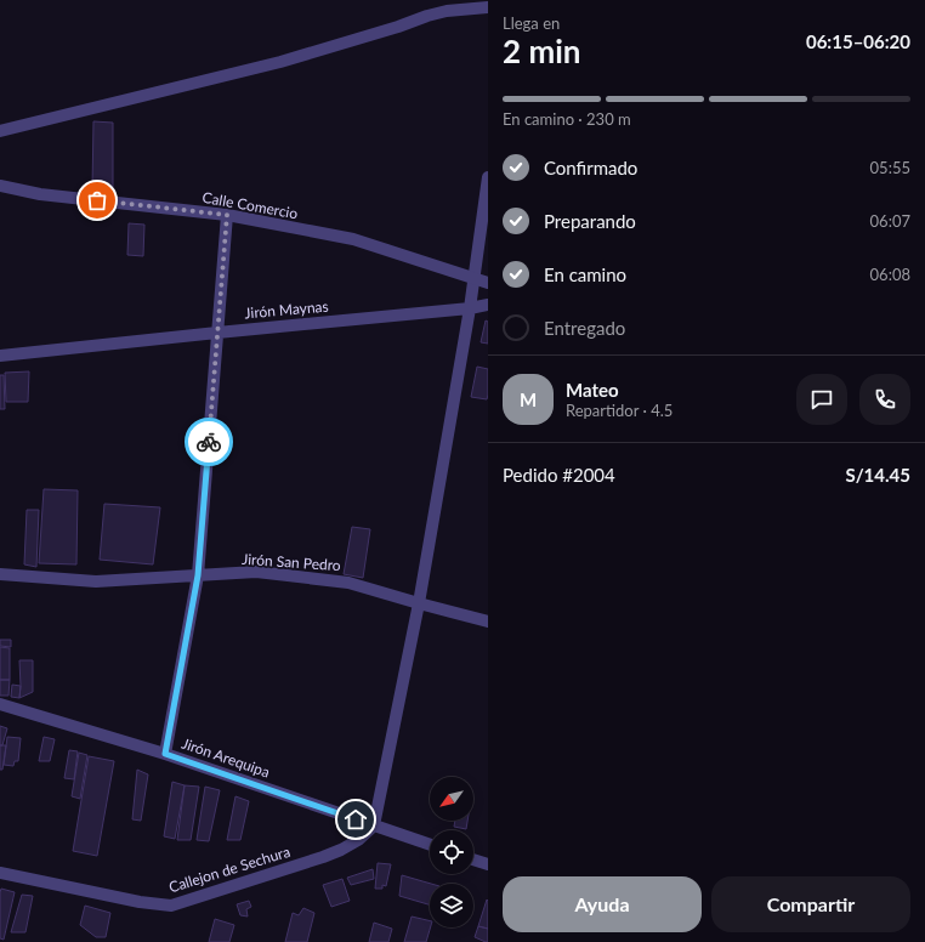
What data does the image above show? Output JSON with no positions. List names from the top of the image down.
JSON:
{
  "streets": {
    "street": [
      "Calle Comercio",
      "Jirón Maynas",
      "Jirón San Pedro",
      "Jirón Arequipa",
      "Callejon de Sechura"
    ]
  },
  "crossings": [
    ["Jirón Arequipa", "Callejon de Sechura"]
  ],
  "north": "bottom left",
  "page": {
    "heading": ["2 min", "Llega en", "06:15–06:20"],
    "panel": [
      "Mateo",
      "Repartidor · 4.5",
      "Pedido #2004",
      "S/14.45"
    ],
    "bar": "En camino · 230 m",
    "list": [
      ["Confirmado", "05:55"],
      ["Preparando", "06:07"],
      ["En camino", "06:08"],
      "Entregado"
    ],
    "round": "M",
    "buttons": ["Ayuda", "Compartir"]
  }
}
